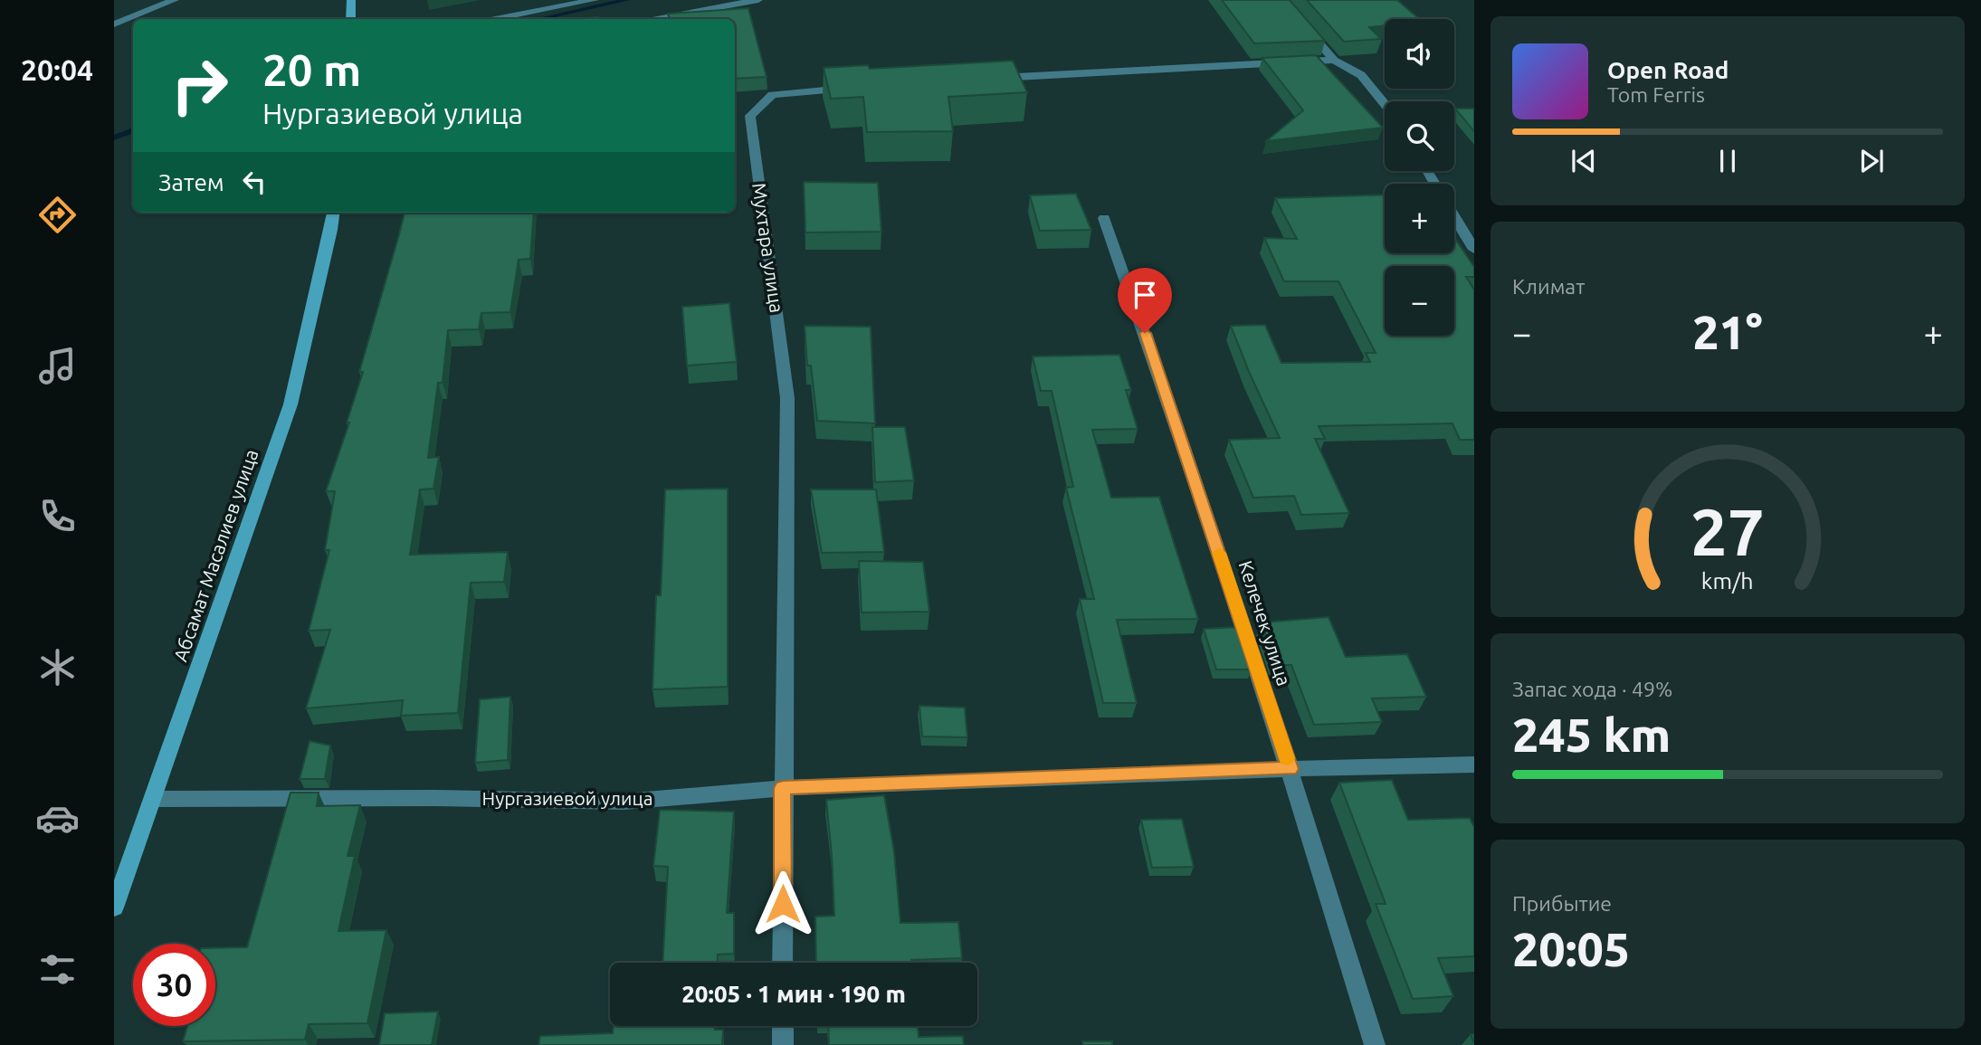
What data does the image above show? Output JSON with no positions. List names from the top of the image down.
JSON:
{
  "streets": {
    "street": [
      "Мухтара улица",
      "Абсамат Масалиев улица",
      "Келечек улица",
      "Нургазиевой улица"
    ]
  },
  "crossings": [
    ["Мухтара улица", "Нургазиевой улица"],
    ["Абсамат Масалиев улица", "Нургазиевой улица"],
    ["Келечек улица", "Нургазиевой улица"]
  ],
  "page": {
    "tabs": "20:04",
    "map_buttons": ["+", "−"],
    "turn": ["20 m", "Нургазиевой улица"],
    "song": ["Open Road", "Tom Ferris"],
    "then": "Затем",
    "tile": [
      "Климат",
      ["Запас хода · 49%", "245 km"],
      ["Прибытие", "20:05"]
    ],
    "heat": ["−", "21°", "+"],
    "limit": "30",
    "trip": "20:05 · 1 мин · 190 m",
    "gauge": ["27", "km/h"]
  }
}
